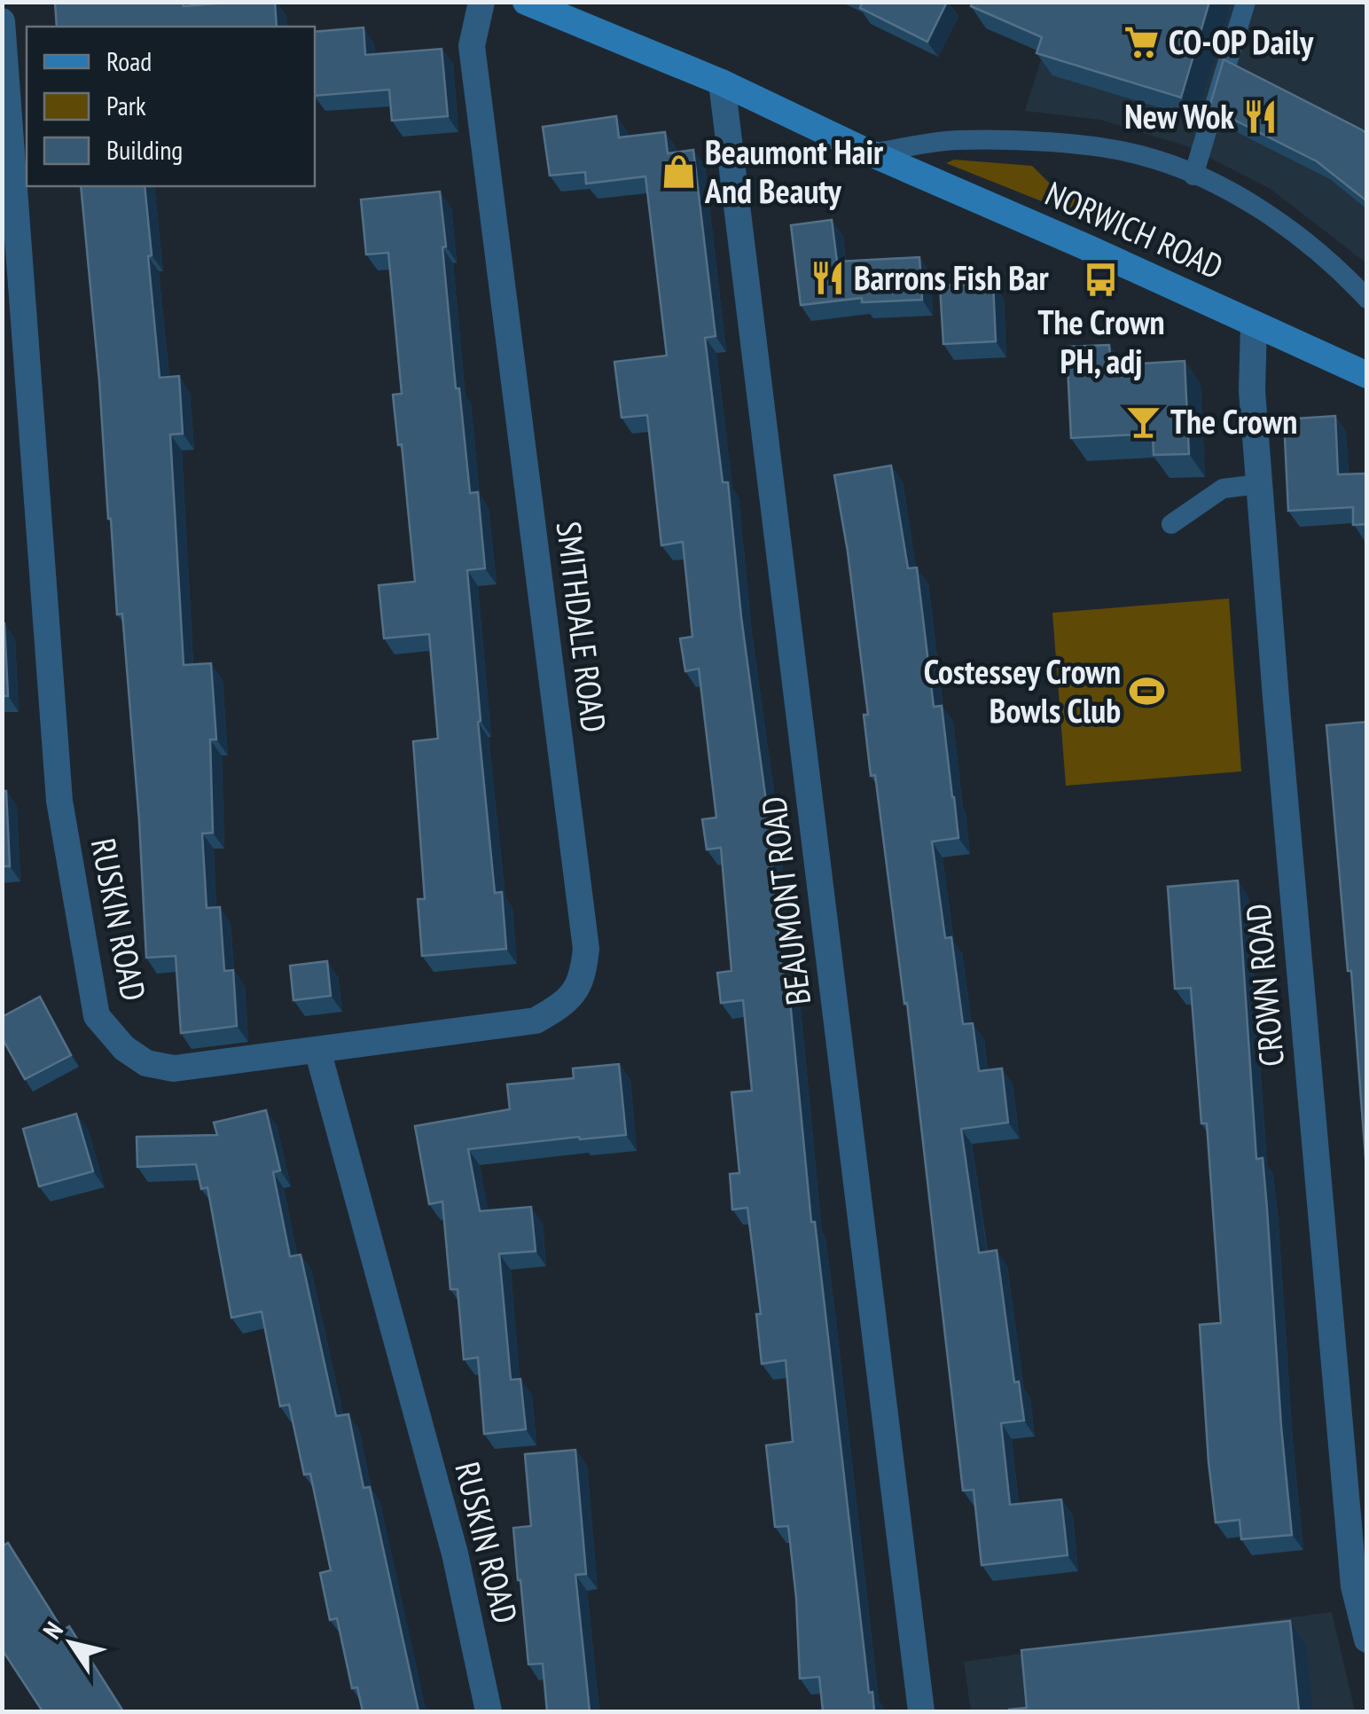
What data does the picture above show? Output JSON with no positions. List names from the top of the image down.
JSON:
{
  "streets": {
    "street": [
      "NORWICH ROAD",
      "SMITHDALE ROAD",
      "BEAUMONT ROAD",
      "RUSKIN ROAD",
      "CROWN ROAD"
    ]
  },
  "crossings": [
    ["NORWICH ROAD", "BEAUMONT ROAD"],
    ["NORWICH ROAD", "CROWN ROAD"],
    ["SMITHDALE ROAD", "RUSKIN ROAD"]
  ],
  "places": {
    "supermarket": ["CO-OP Daily"],
    "restaurant": ["New Wok", "Barrons Fish Bar"],
    "shop": ["Beaumont Hair And Beauty"],
    "bus stop": ["The Crown PH, adj"],
    "bar": ["The Crown"],
    "sports": ["Costessey Crown Bowls Club"]
  },
  "legend": ["Road", "Park", "Building"],
  "north": "top left"
}
